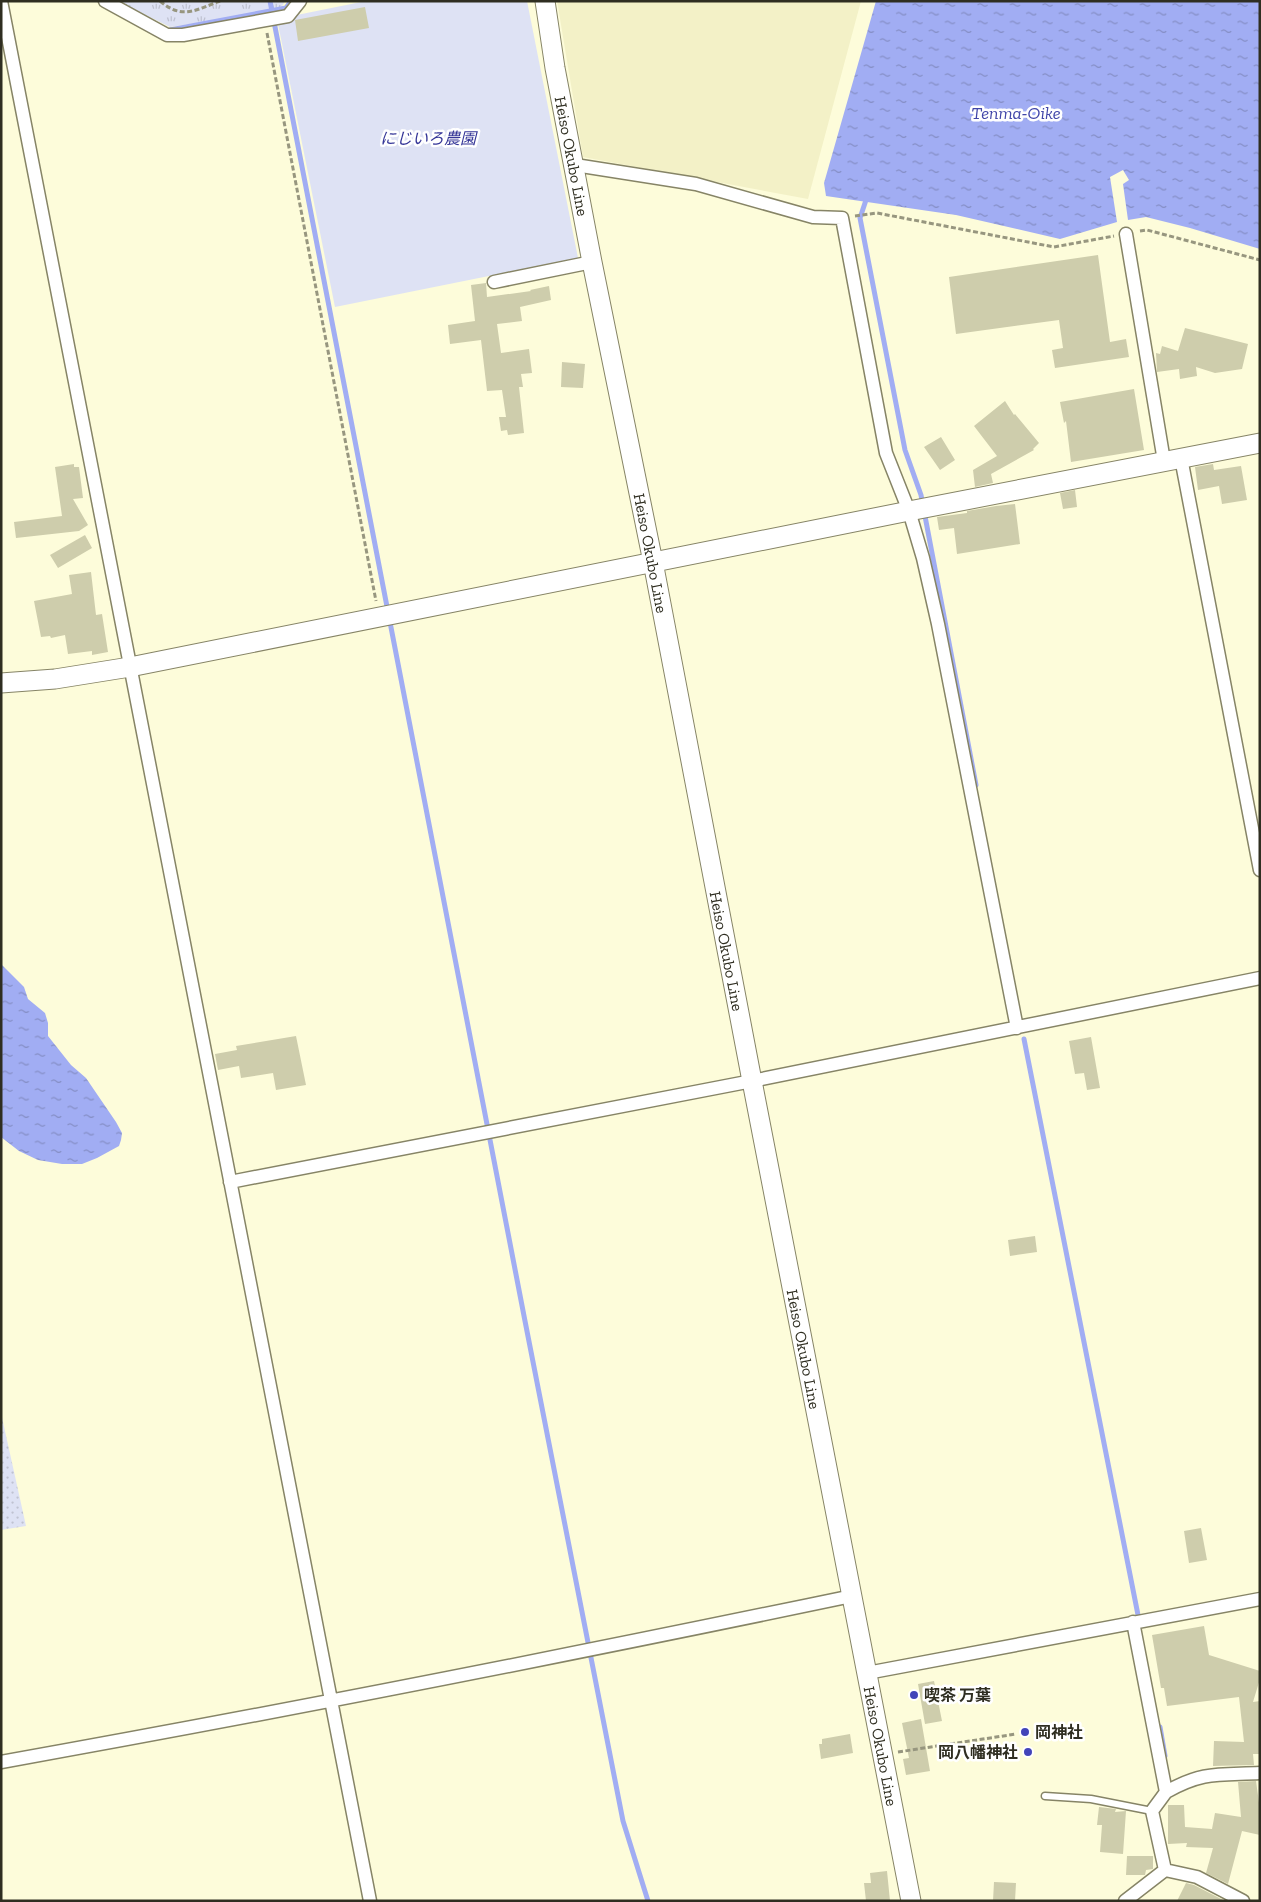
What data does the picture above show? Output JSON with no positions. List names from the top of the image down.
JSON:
{
  "streets": {
    "main road": ["Heiso Okubo Line"]
  },
  "water": ["Tenma-Oike"],
  "parks": ["にじいろ農園"],
  "places": ["喫茶 万葉", "岡神社", "岡八幡神社"]
}
